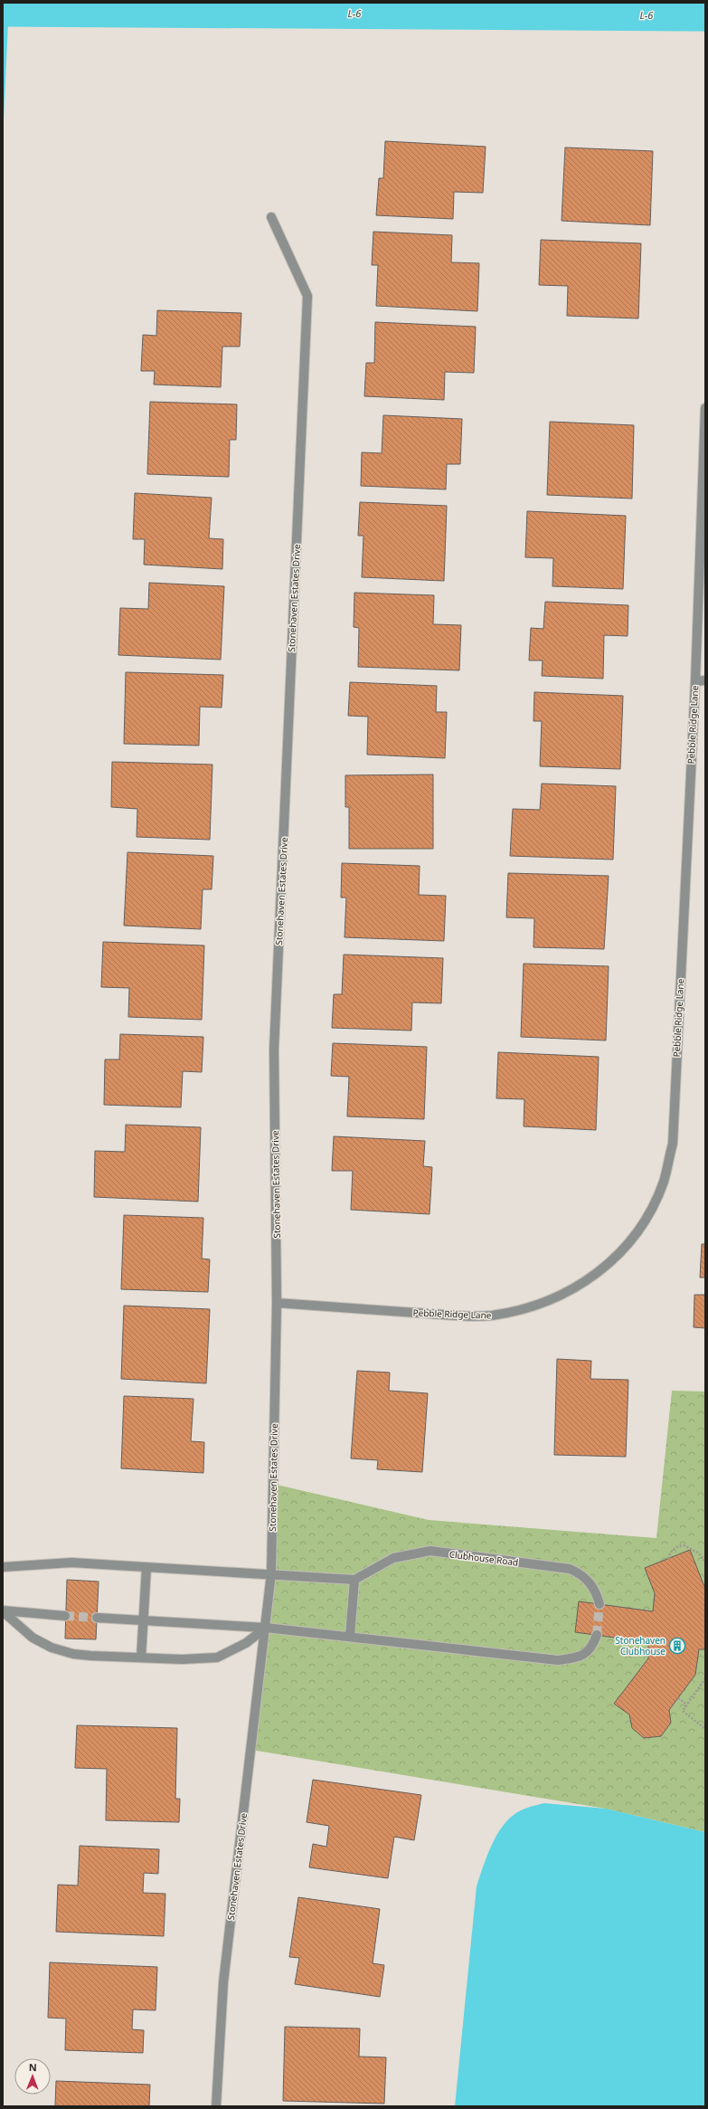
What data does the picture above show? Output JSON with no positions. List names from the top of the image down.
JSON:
{
  "streets": {
    "street": ["Stonehaven Estates Drive", "Pebble Ridge Lane", "Clubhouse Road"]
  },
  "crossings": [
    ["Stonehaven Estates Drive", "Pebble Ridge Lane"]
  ],
  "water": ["L-6"],
  "places": {
    "building": ["Stonehaven Clubhouse"]
  },
  "north": "top"
}
